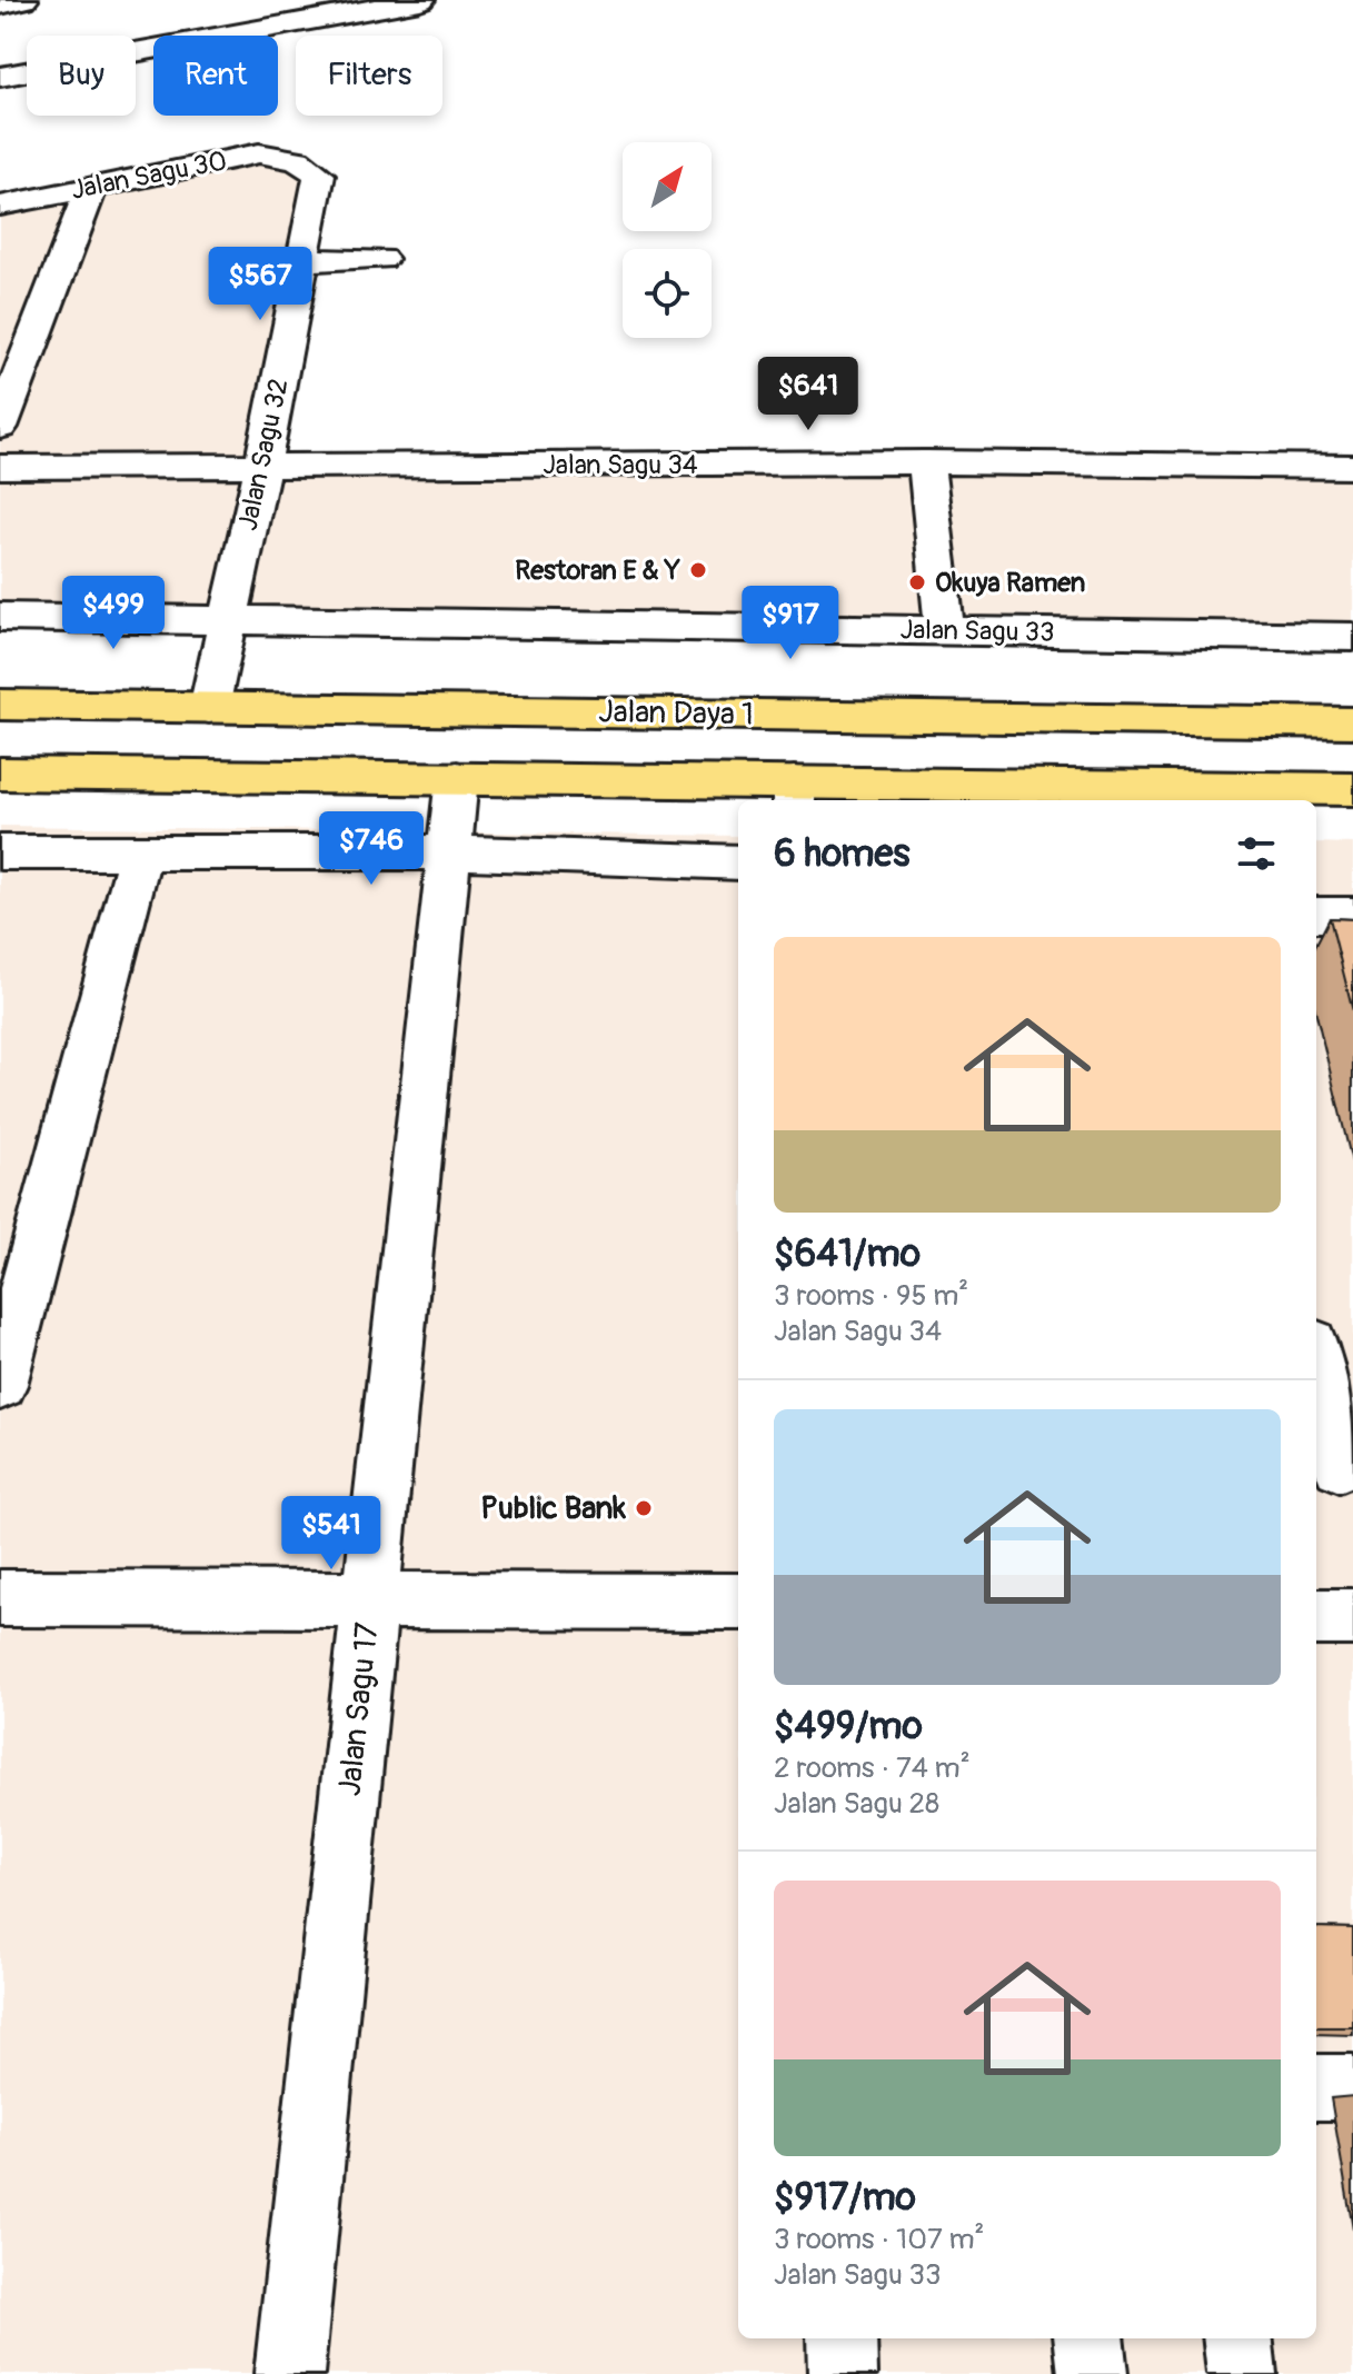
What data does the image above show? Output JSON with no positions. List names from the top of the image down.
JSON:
{
  "streets": {
    "main road": ["Jalan Daya 1"],
    "street": [
      "Jalan Sagu 30",
      "Jalan Sagu 32",
      "Jalan Sagu 34",
      "Jalan Sagu 33",
      "Jalan Sagu 17"
    ]
  },
  "crossings": [
    ["Jalan Sagu 30", "Jalan Sagu 32"],
    ["Jalan Sagu 32", "Jalan Sagu 34"],
    ["Jalan Sagu 32", "Jalan Sagu 33"],
    ["Jalan Sagu 32", "Jalan Daya 1"]
  ],
  "places": ["Restoran E & Y", "Okuya Ramen", "Public Bank"],
  "north": "top right",
  "page": {
    "chip": ["Buy", "Rent", "Filters"],
    "price": [
      "$567",
      "$641",
      "$499",
      "$917",
      "$746",
      "$541"
    ],
    "heading": "6 homes",
    "list": [
      {
        "name": "$641/mo",
        "note": "3 rooms · 95 m² · Jalan Sagu 34"
      },
      {
        "name": "$499/mo",
        "note": "2 rooms · 74 m² · Jalan Sagu 28"
      },
      {
        "name": "$917/mo",
        "note": "3 rooms · 107 m² · Jalan Sagu 33"
      }
    ]
  }
}
